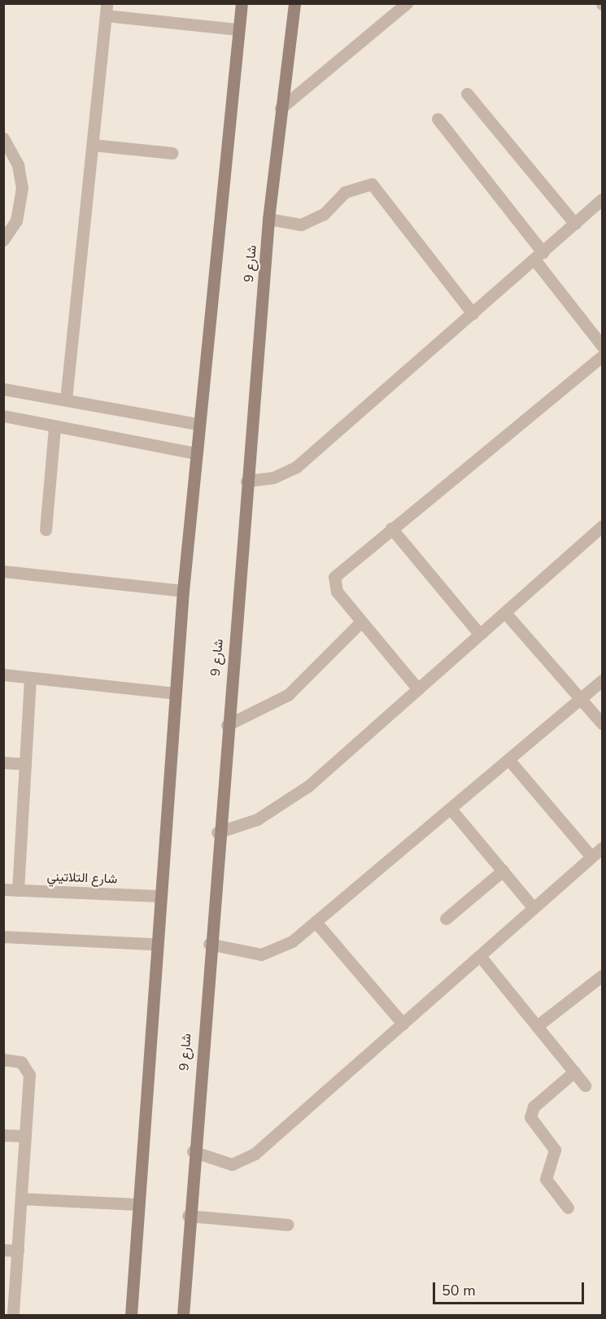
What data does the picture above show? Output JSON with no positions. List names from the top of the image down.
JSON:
{
  "streets": {
    "main road": ["شارع 9"],
    "street": ["شارع التلاتيني"]
  },
  "scale_bar": "50 m"
}
